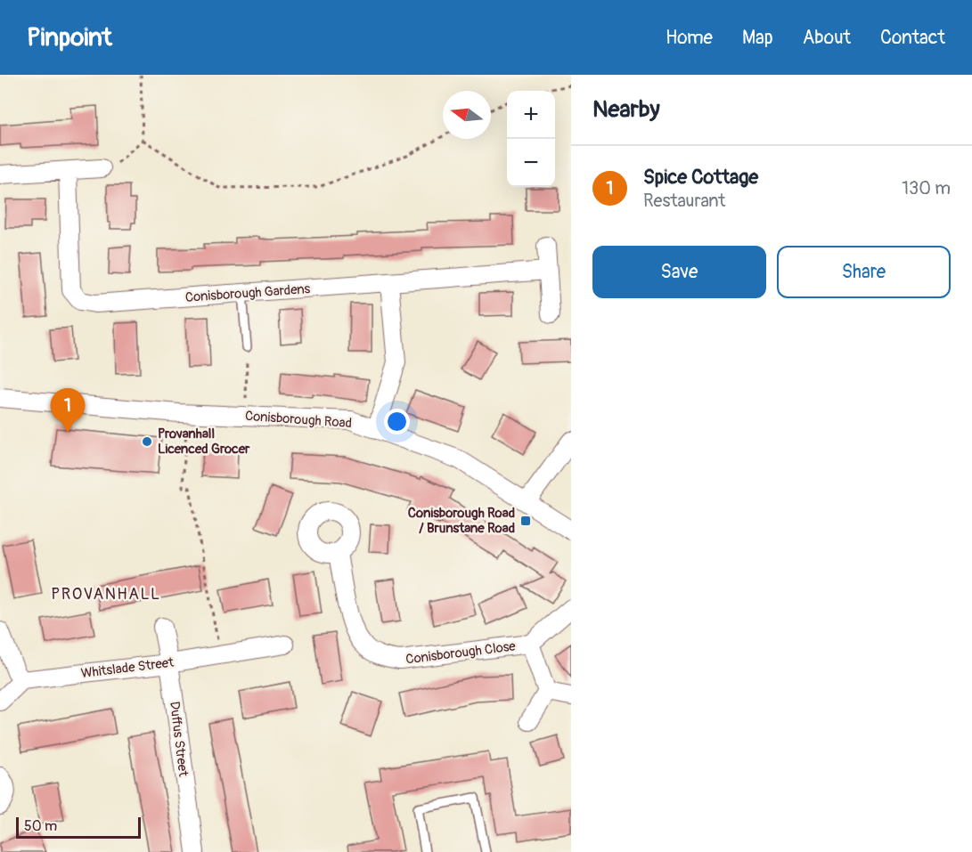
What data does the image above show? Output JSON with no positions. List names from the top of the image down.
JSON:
{
  "streets": {
    "street": [
      "Conisborough Gardens",
      "Conisborough Road",
      "Conisborough Close",
      "Whitslade Street",
      "Duffus Street"
    ]
  },
  "crossings": [
    ["Whitslade Street", "Duffus Street"]
  ],
  "districts": ["PROVANHALL"],
  "places": {
    "other": ["Provanhall Licenced Grocer"],
    "transit": ["Conisborough Road / Brunstane Road"]
  },
  "scale_bar": "50 m",
  "north": "left",
  "page": {
    "header": "Pinpoint",
    "nav": [
      "Home",
      "Map",
      "About",
      "Contact"
    ],
    "heading": "Nearby",
    "map_buttons": ["+", "−"],
    "list": [
      {
        "mark": "1",
        "name": "Spice Cottage",
        "note": "Restaurant",
        "value": "130 m"
      }
    ],
    "buttons": ["Save", "Share"],
    "pins": "1",
    "scale": "50 m"
  }
}
